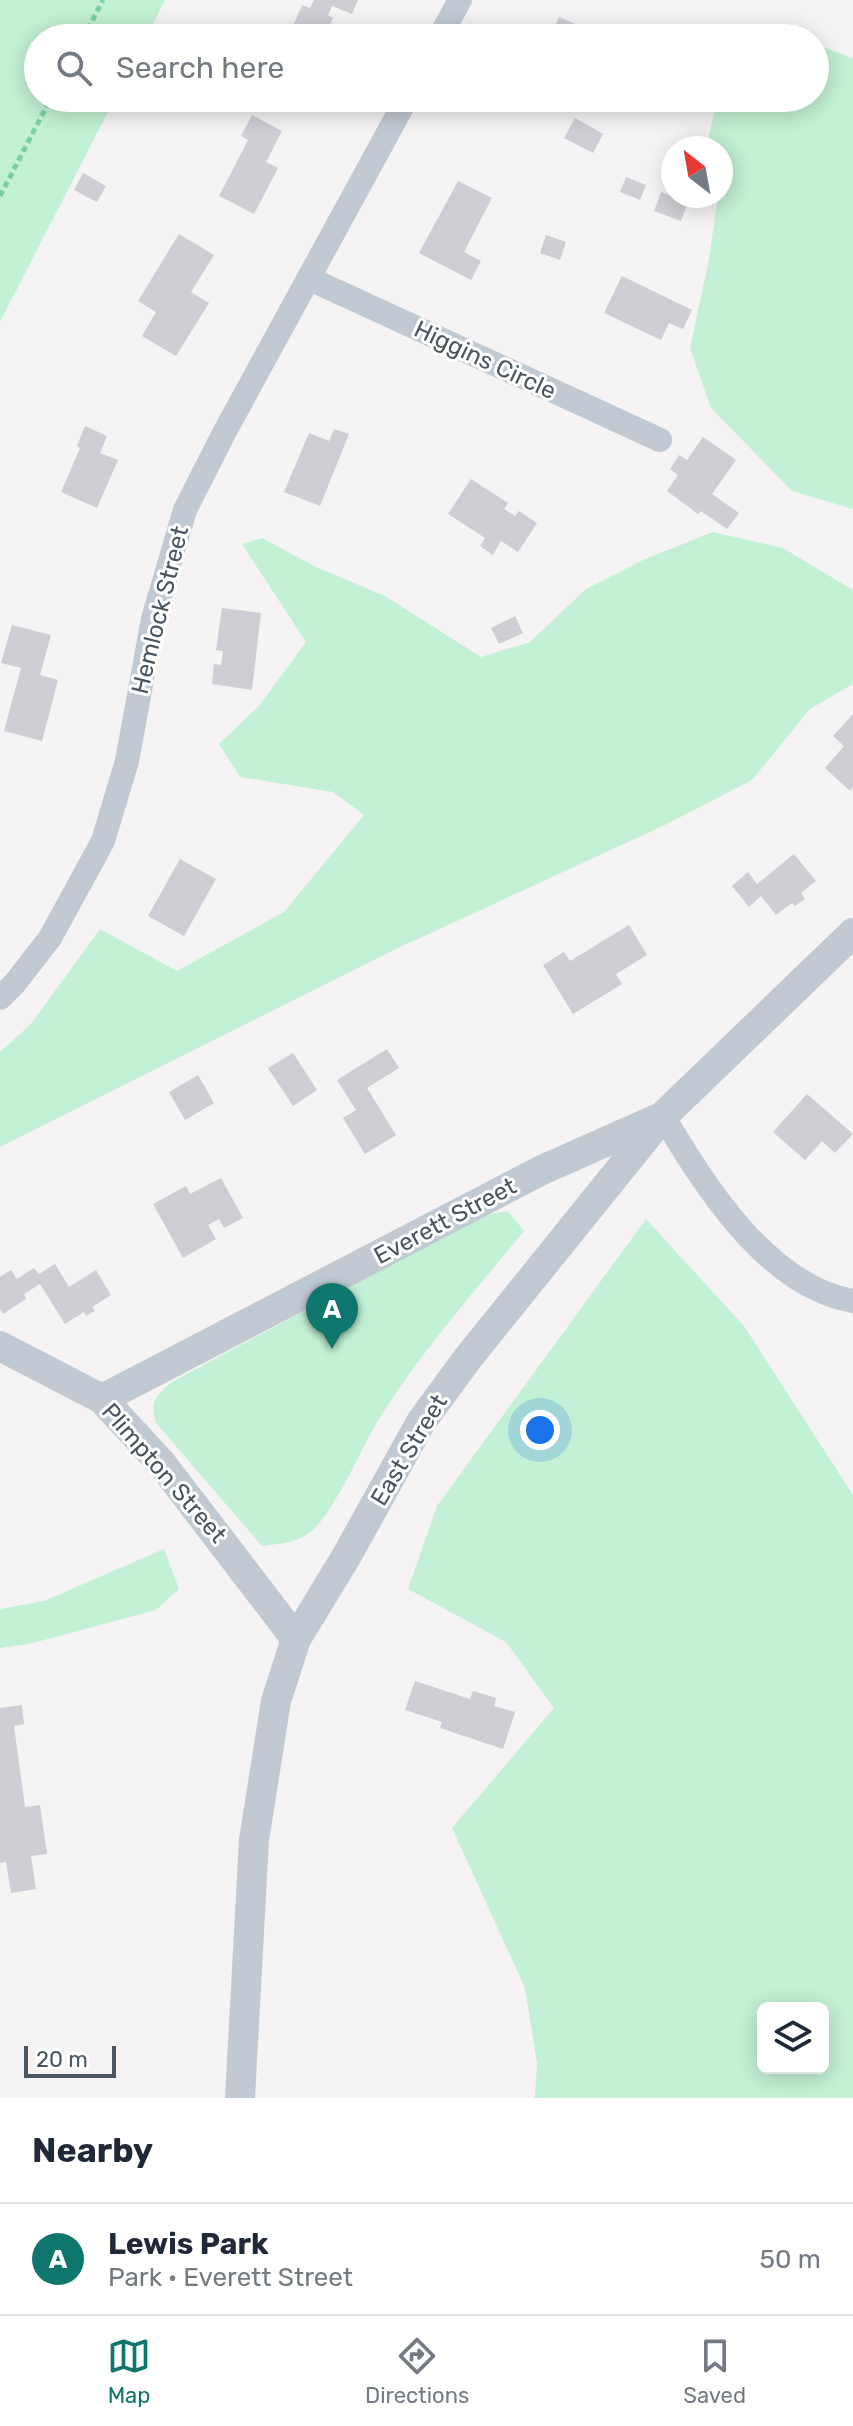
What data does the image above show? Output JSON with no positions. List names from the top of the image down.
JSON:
{
  "streets": {
    "street": [
      "Higgins Circle",
      "Hemlock Street",
      "Everett Street",
      "East Street",
      "Plimpton Street"
    ]
  },
  "crossings": [
    ["Higgins Circle", "Hemlock Street"],
    ["Everett Street", "East Street"],
    ["Everett Street", "Plimpton Street"],
    ["East Street", "Plimpton Street"]
  ],
  "scale_bar": "20 m",
  "north": "top left",
  "page": {
    "search": "Search here",
    "pins": "A",
    "scale": "20 m",
    "heading": "Nearby",
    "list": [
      {
        "mark": "A",
        "name": "Lewis Park",
        "note": "Park · Everett Street",
        "value": "50 m"
      }
    ],
    "nav": ["Map", "Directions", "Saved"]
  }
}
